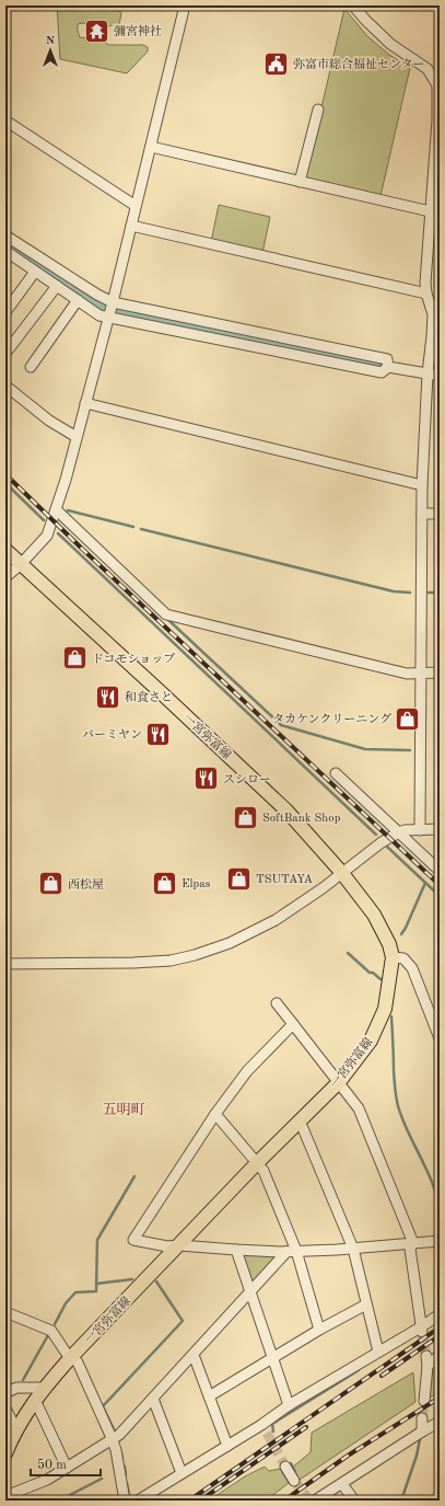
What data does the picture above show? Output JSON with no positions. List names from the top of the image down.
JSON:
{
  "streets": {
    "main road": ["一宮弥富線"]
  },
  "districts": ["五明町"],
  "places": {
    "temple": ["彌宮神社"],
    "public building": ["弥富市総合福祉センター"],
    "shop": [
      "ドコモショップ",
      "タカケンクリーニング",
      "SoftBank Shop",
      "TSUTAYA",
      "Elpas",
      "西松屋"
    ],
    "restaurant": ["和食さと", "バーミヤン", "スシロー"]
  },
  "scale_bar": "50 m",
  "north": "top"
}
